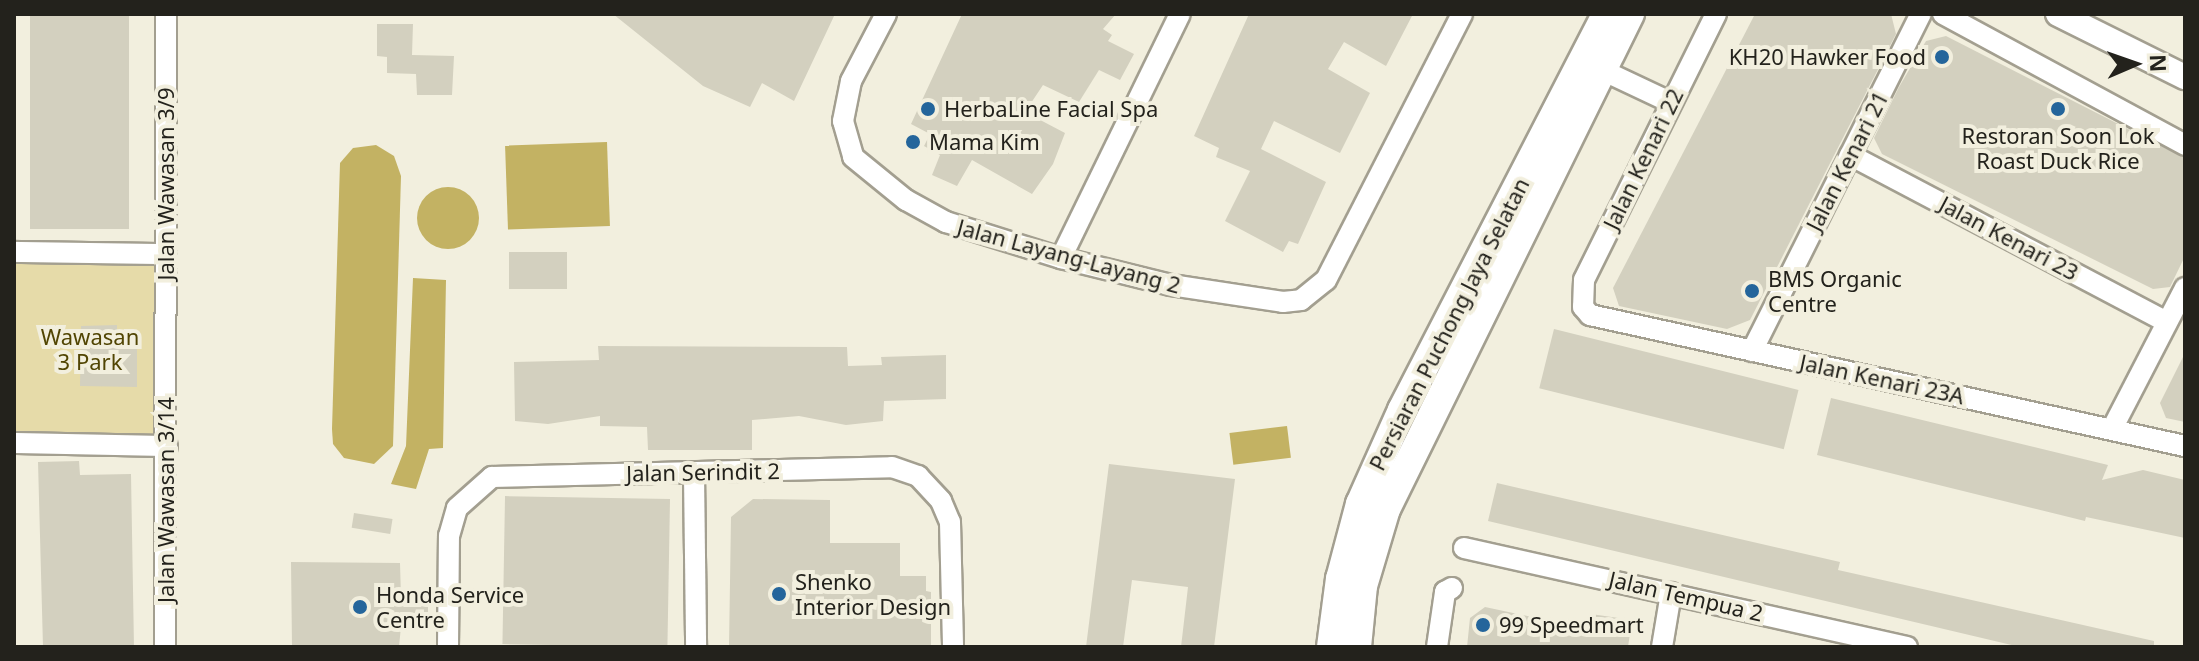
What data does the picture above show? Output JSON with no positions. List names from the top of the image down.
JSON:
{
  "streets": {
    "main road": ["Persiaran Puchong Jaya Selatan"],
    "street": [
      "Jalan Kenari 22",
      "Jalan Kenari 21",
      "Jalan Wawasan 3/9",
      "Jalan Kenari 23",
      "Jalan Layang-Layang 2",
      "Jalan Kenari 23A",
      "Jalan Serindit 2",
      "Jalan Wawasan 3/14",
      "Jalan Tempua 2"
    ]
  },
  "crossings": [
    ["Jalan Kenari 22", "Jalan Kenari 23A"],
    ["Jalan Kenari 21", "Jalan Kenari 23"],
    ["Jalan Kenari 21", "Jalan Kenari 23A"],
    ["Jalan Wawasan 3/9", "Jalan Wawasan 3/14"]
  ],
  "parks": ["Wawasan 3 Park"],
  "places": [
    "KH20 Hawker Food",
    "HerbaLine Facial Spa",
    "Restoran Soon Lok Roast Duck Rice",
    "Mama Kim",
    "BMS Organic Centre",
    "Shenko Interior Design",
    "Honda Service Centre",
    "99 Speedmart"
  ],
  "north": "right"
}
